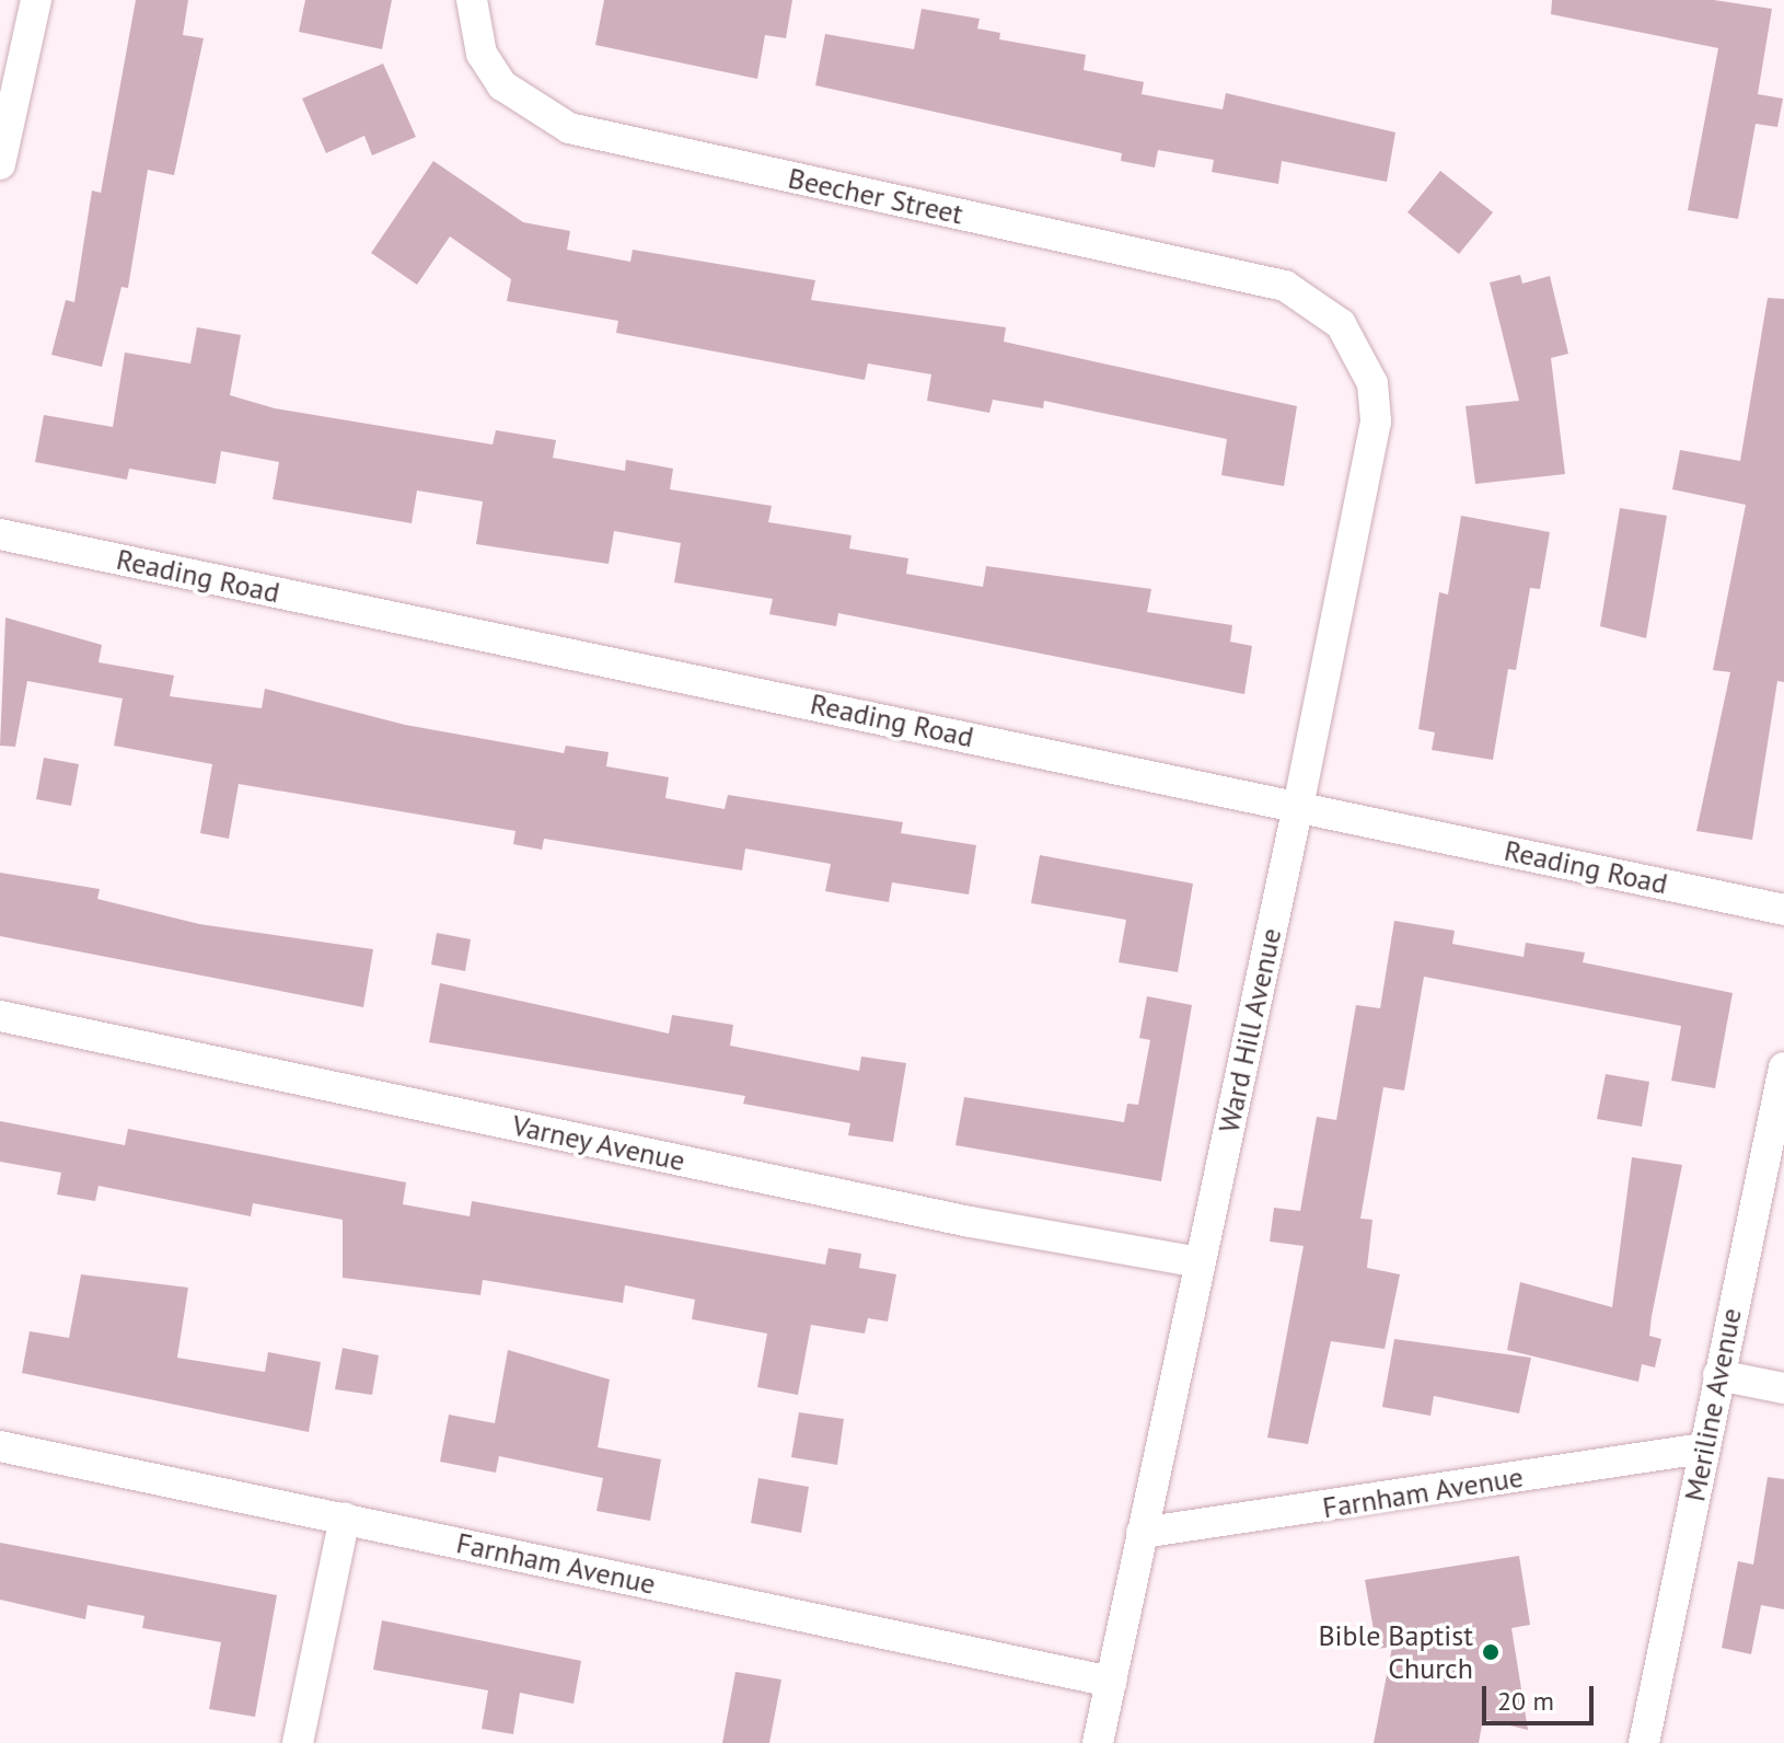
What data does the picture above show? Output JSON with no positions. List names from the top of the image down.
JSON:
{
  "streets": {
    "street": [
      "Beecher Street",
      "Reading Road",
      "Ward Hill Avenue",
      "Varney Avenue",
      "Meriline Avenue",
      "Farnham Avenue"
    ]
  },
  "crossings": [
    ["Beecher Street", "Ward Hill Avenue"],
    ["Reading Road", "Ward Hill Avenue"],
    ["Ward Hill Avenue", "Varney Avenue"],
    ["Ward Hill Avenue", "Farnham Avenue"],
    ["Meriline Avenue", "Farnham Avenue"]
  ],
  "places": ["Bible Baptist Church"],
  "scale_bar": "20 m"
}
